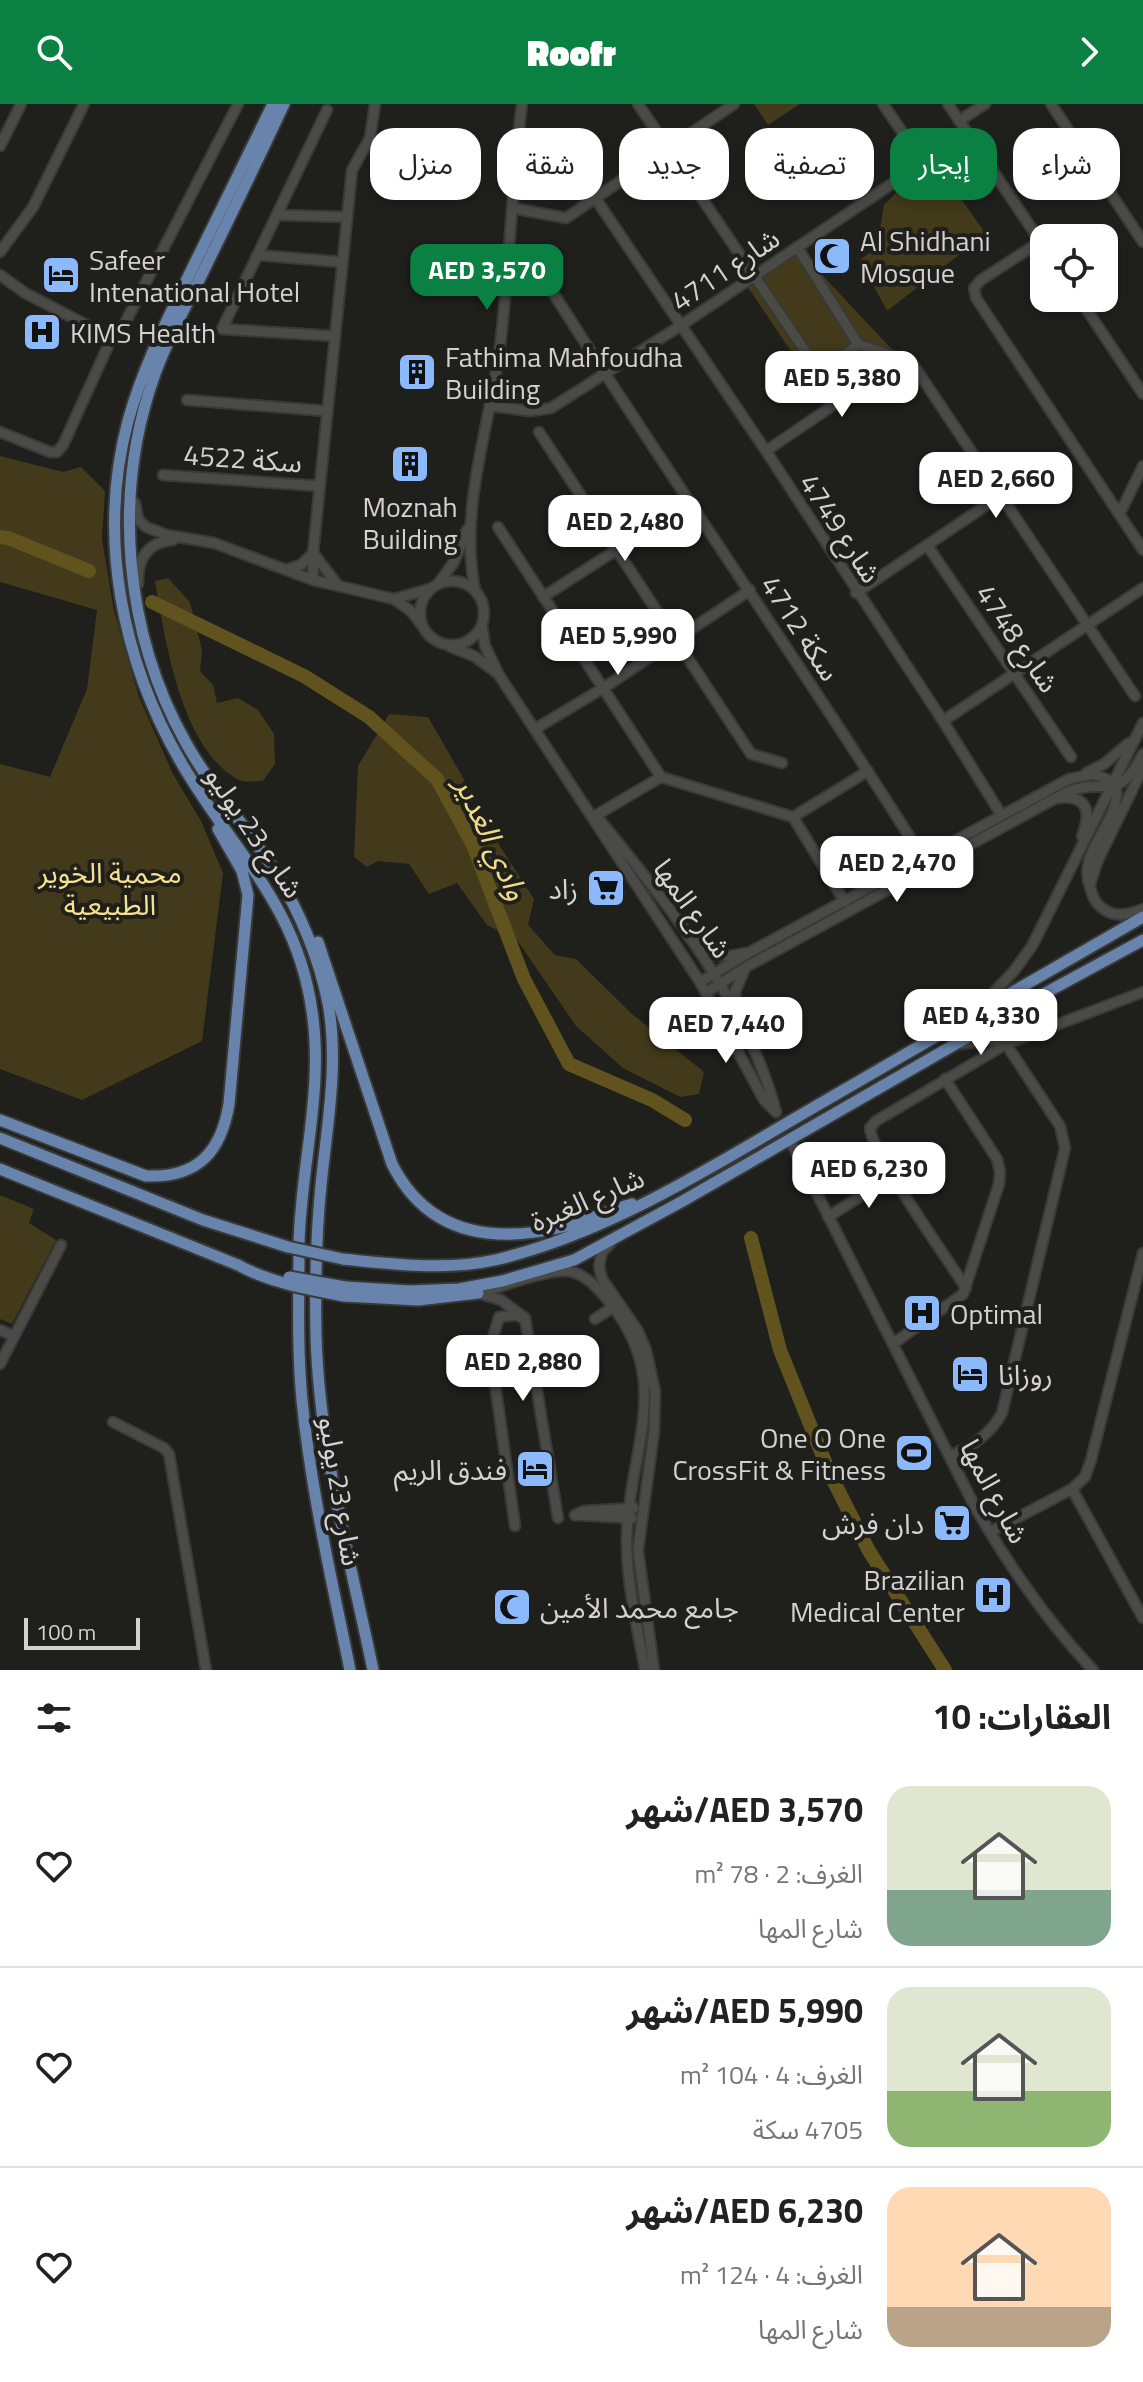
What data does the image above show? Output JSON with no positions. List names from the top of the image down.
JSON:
{
  "streets": {
    "main road": ["شارع 23 يوليو", "شارع الغبرة"],
    "street": [
      "4711 شارع",
      "سكة 4522",
      "4749 شارع",
      "سكة 4712",
      "4748 شارع",
      "شارع المها"
    ]
  },
  "crossings": [
    ["4711 شارع", "4749 شارع"],
    ["4711 شارع", "سكة 4712"]
  ],
  "water": ["وادي الغدير"],
  "parks": ["محمية الخوير الطبيعية"],
  "places": {
    "mosque": ["Al Shidhani Mosque", "جامع محمد الأمين"],
    "hotel": ["Safeer Intenational Hotel", "روزانا", "فندق الريم"],
    "hospital": ["KIMS Health", "Optimal", "Brazilian Medical Center"],
    "building": ["Fathima Mahfoudha Building", "Moznah Building"],
    "supermarket": ["زاد", "دان فرش"],
    "sports": ["One O One CrossFit & Fitness"]
  },
  "scale_bar": "100 m",
  "page": {
    "header": "Roofr",
    "chip": [
      "شراء",
      "إيجار",
      "تصفية",
      "جديد",
      "شقة",
      "منزل"
    ],
    "price": [
      "AED 3,570",
      "AED 5,380",
      "AED 2,660",
      "AED 2,480",
      "AED 5,990",
      "AED 2,470",
      "AED 4,330",
      "AED 7,440",
      "AED 6,230",
      "AED 2,880"
    ],
    "scale": "100 m",
    "heading": "العقارات: 10",
    "list": [
      {
        "name": "AED 3,570/شهر",
        "note": "الغرف: 2 · 78 m² · شارع المها"
      },
      {
        "name": "AED 5,990/شهر",
        "note": "الغرف: 4 · 104 m² · 4705 سكة"
      },
      {
        "name": "AED 6,230/شهر",
        "note": "الغرف: 4 · 124 m² · شارع المها"
      }
    ]
  }
}
